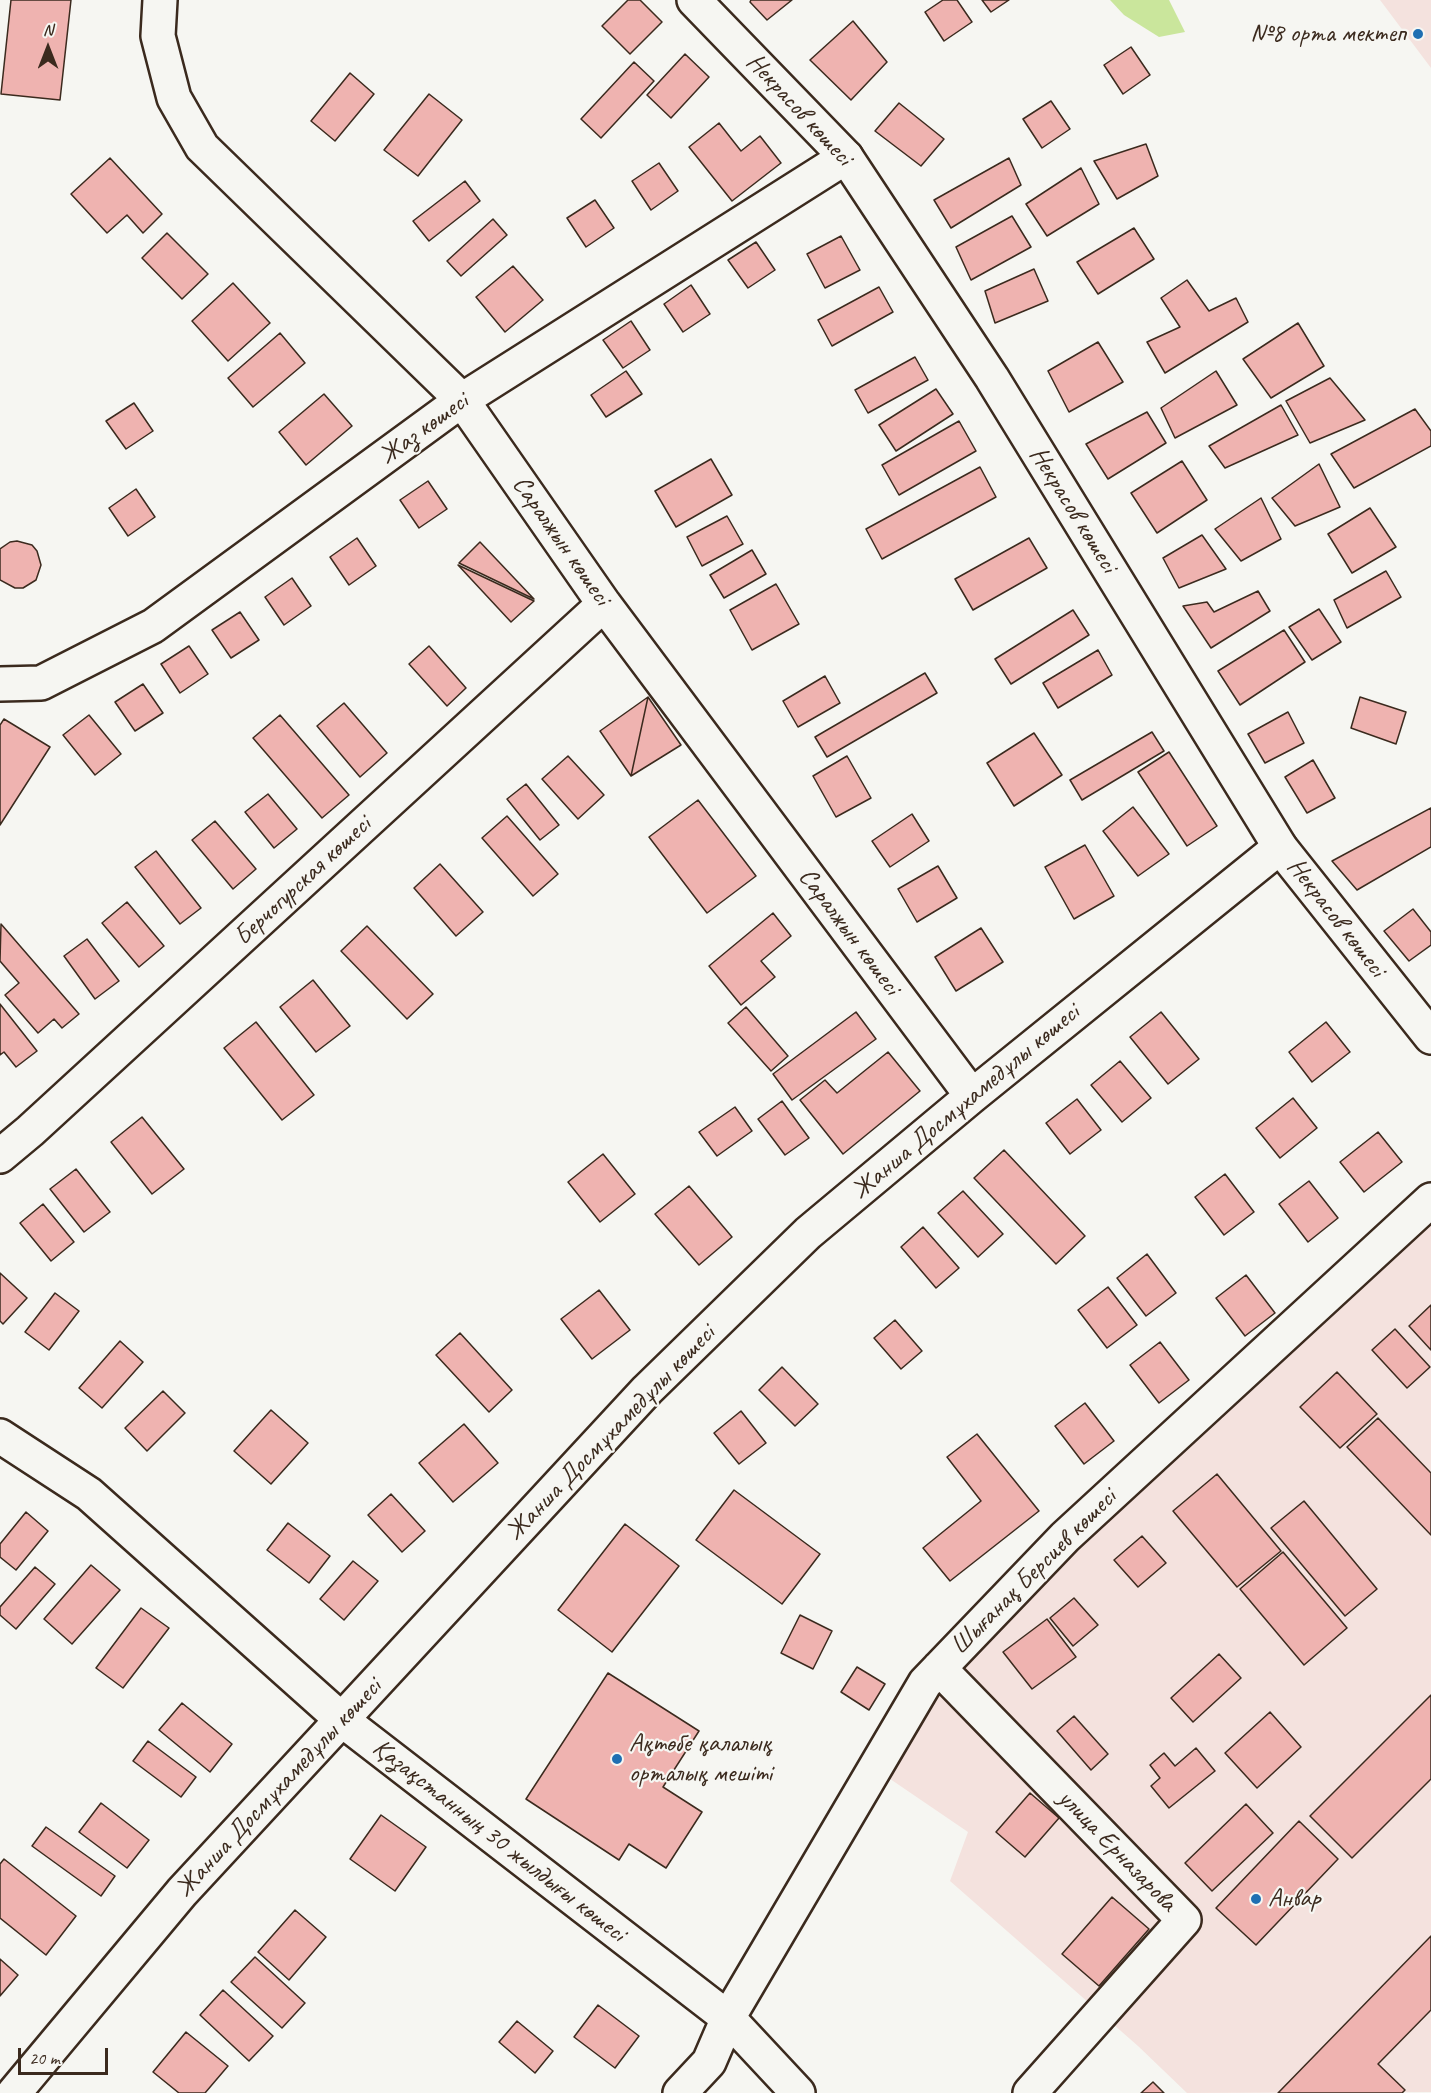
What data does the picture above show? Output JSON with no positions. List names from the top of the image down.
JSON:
{
  "streets": {
    "street": [
      "Некрасов көшесі",
      "Жаз көшесі",
      "Саралжын көшесі",
      "Берчогурская көшесі",
      "Жанша Досмұхамедұлы көшесі",
      "Шығанақ Берсиев көшесі",
      "Қазақстанның 30 жылдығы көшесі",
      "улица Ерназарова"
    ]
  },
  "crossings": [
    ["Некрасов көшесі", "Жаз көшесі"],
    ["Некрасов көшесі", "Жанша Досмұхамедұлы көшесі"],
    ["Жаз көшесі", "Саралжын көшесі"],
    ["Саралжын көшесі", "Берчогурская көшесі"],
    ["Саралжын көшесі", "Жанша Досмұхамедұлы көшесі"],
    ["Жанша Досмұхамедұлы көшесі", "Қазақстанның 30 жылдығы көшесі"],
    ["Шығанақ Берсиев көшесі", "Қазақстанның 30 жылдығы көшесі"],
    ["Шығанақ Берсиев көшесі", "улица Ерназарова"]
  ],
  "places": ["№8 орта мектеп", "Ақтөбе қалалық орталық мешіті", "Анвар"],
  "scale_bar": "20 m",
  "north": "top"
}
